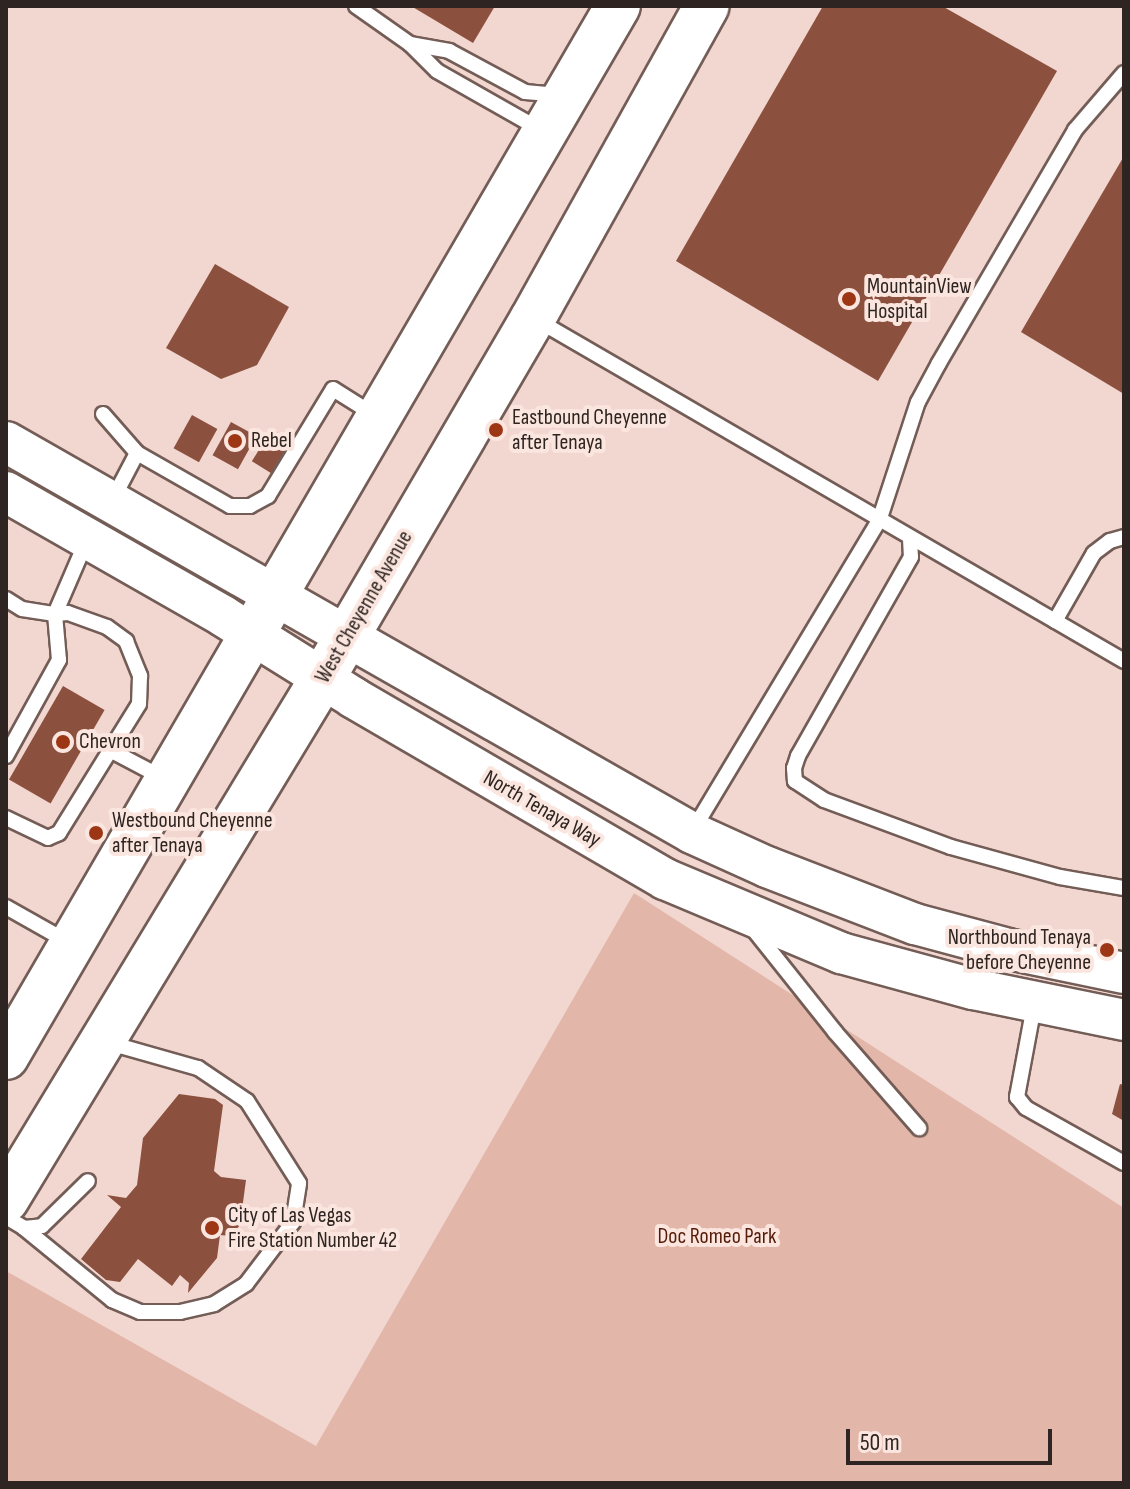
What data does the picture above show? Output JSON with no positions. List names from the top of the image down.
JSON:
{
  "streets": {
    "main road": ["West Cheyenne Avenue", "North Tenaya Way"]
  },
  "crossings": [
    ["West Cheyenne Avenue", "North Tenaya Way"]
  ],
  "parks": ["Doc Romeo Park"],
  "places": [
    "MountainView Hospital",
    "Eastbound Cheyenne after Tenaya",
    "Rebel",
    "Chevron",
    "Westbound Cheyenne after Tenaya",
    "Northbound Tenaya before Cheyenne",
    "City of Las Vegas Fire Station Number 42"
  ],
  "scale_bar": "50 m"
}
